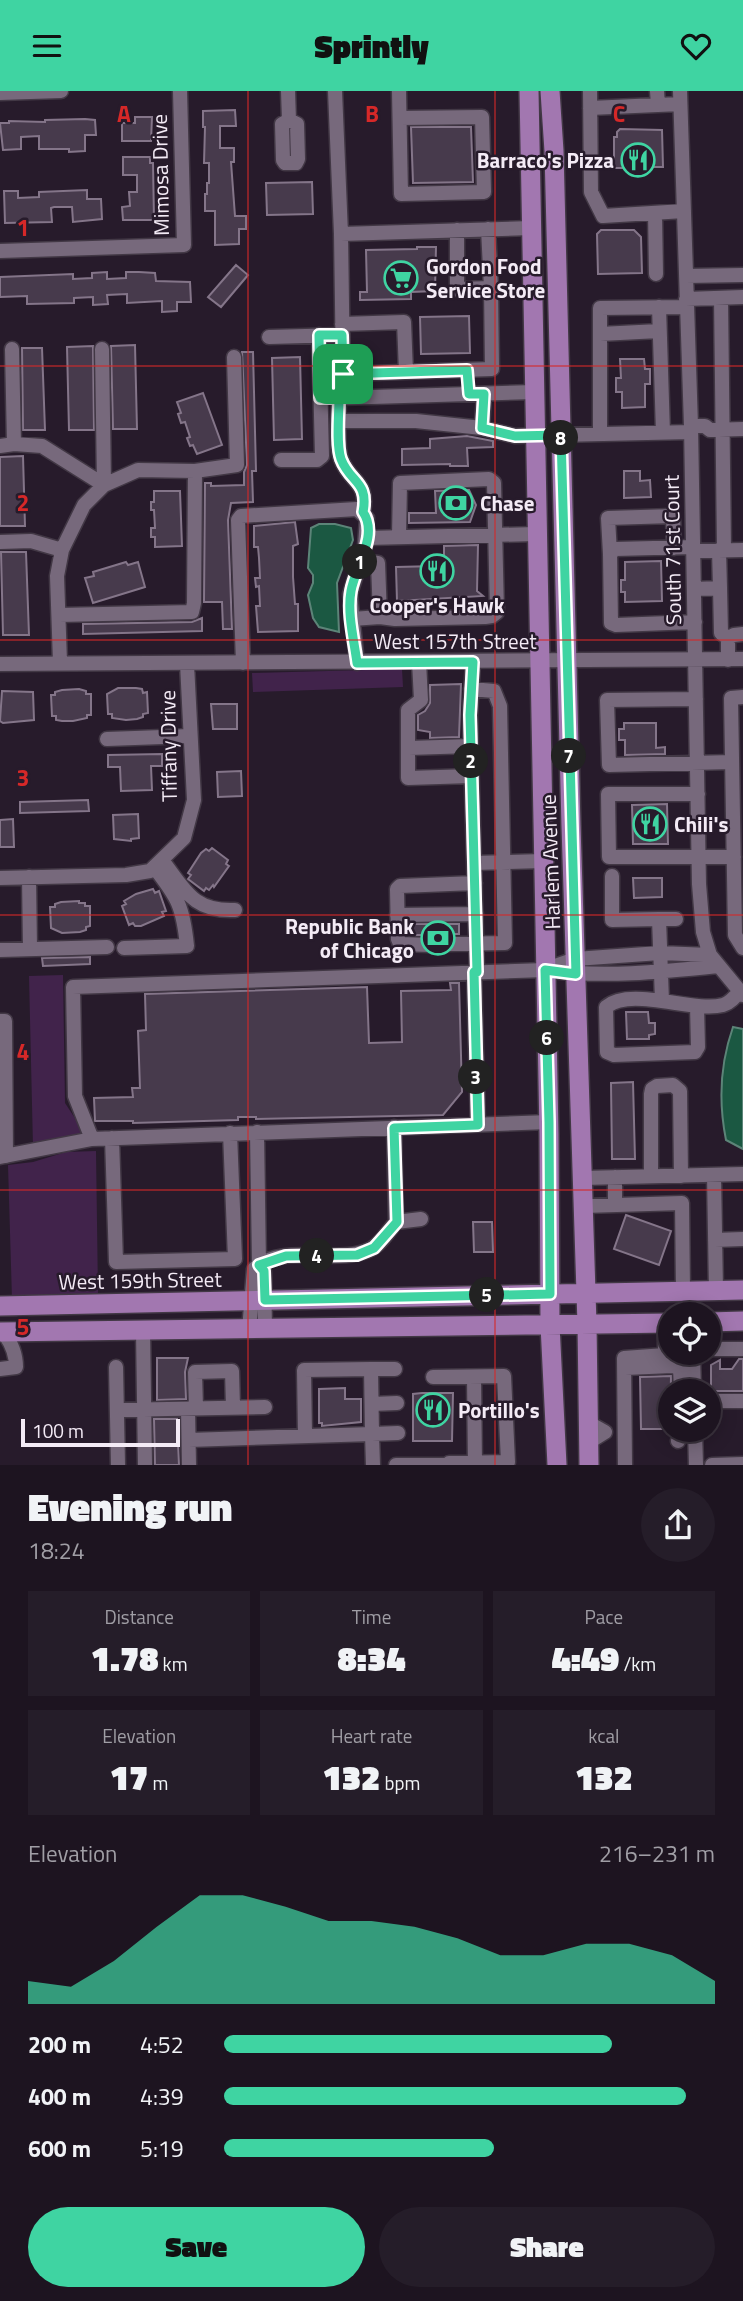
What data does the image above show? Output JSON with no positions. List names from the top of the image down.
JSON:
{
  "streets": {
    "main road": ["Harlem Avenue", "West 159th Street"],
    "street": [
      "Mimosa Drive",
      "South 71st Court",
      "West 157th Street",
      "Tiffany Drive"
    ]
  },
  "crossings": [
    ["South 71st Court", "West 157th Street"],
    ["West 157th Street", "Tiffany Drive"],
    ["West 157th Street", "Harlem Avenue"],
    ["Harlem Avenue", "West 159th Street"]
  ],
  "places": {
    "restaurant": [
      "Barraco's Pizza",
      "Cooper's Hawk",
      "Chili's",
      "Portillo's"
    ],
    "supermarket": ["Gordon Food Service Store"],
    "bank": ["Chase", "Republic Bank of Chicago"]
  },
  "scale_bar": "100 m",
  "page": {
    "header": "Sprintly",
    "pins": [
      "8",
      "1",
      "7",
      "2",
      "6",
      "3",
      "4",
      "5"
    ],
    "scale": "100 m",
    "heading": ["Evening run", "18:24"],
    "stats": [
      ["Distance", "1.78 km"],
      ["Time", "8:34"],
      ["Pace", "4:49 /km"],
      ["Elevation", "17 m"],
      ["Heart rate", "132 bpm"],
      ["kcal", "132"]
    ],
    "chart": ["Elevation", "216–231 m"],
    "list": [
      {
        "name": "200 m",
        "note": "4:52"
      },
      {
        "name": "400 m",
        "note": "4:39"
      },
      {
        "name": "600 m",
        "note": "5:19"
      }
    ],
    "buttons": ["Save", "Share"]
  },
  "grid": {
    "columns": ["A", "B", "C"],
    "rows": [
      "1",
      "2",
      "3",
      "4",
      "5"
    ]
  }
}
